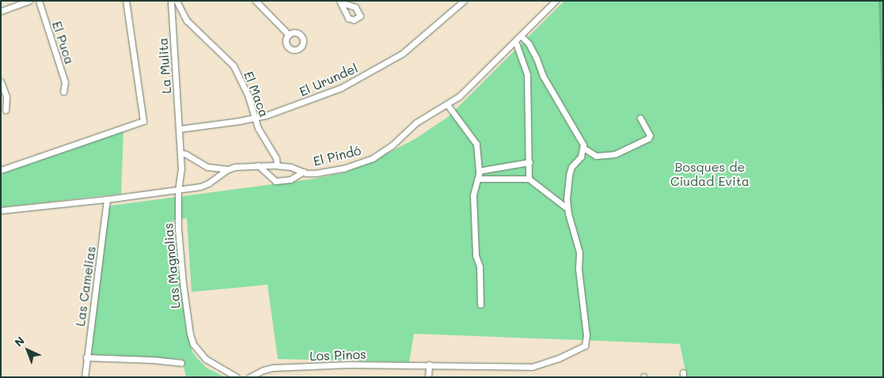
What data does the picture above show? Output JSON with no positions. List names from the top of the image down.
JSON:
{
  "streets": {
    "street": [
      "El Puca",
      "La Mulita",
      "El Urundel",
      "El Maca",
      "El Pindó",
      "Las Magnolias",
      "Las Camelias",
      "Los Pinos"
    ]
  },
  "crossings": [
    ["La Mulita", "El Urundel"],
    ["La Mulita", "Las Magnolias"],
    ["El Urundel", "El Maca"],
    ["El Urundel", "Las Magnolias"],
    ["El Maca", "El Pindó"],
    ["El Pindó", "Las Magnolias"],
    ["El Pindó", "Las Camelias"]
  ],
  "parks": ["Bosques de Ciudad Evita"],
  "north": "top left"
}
